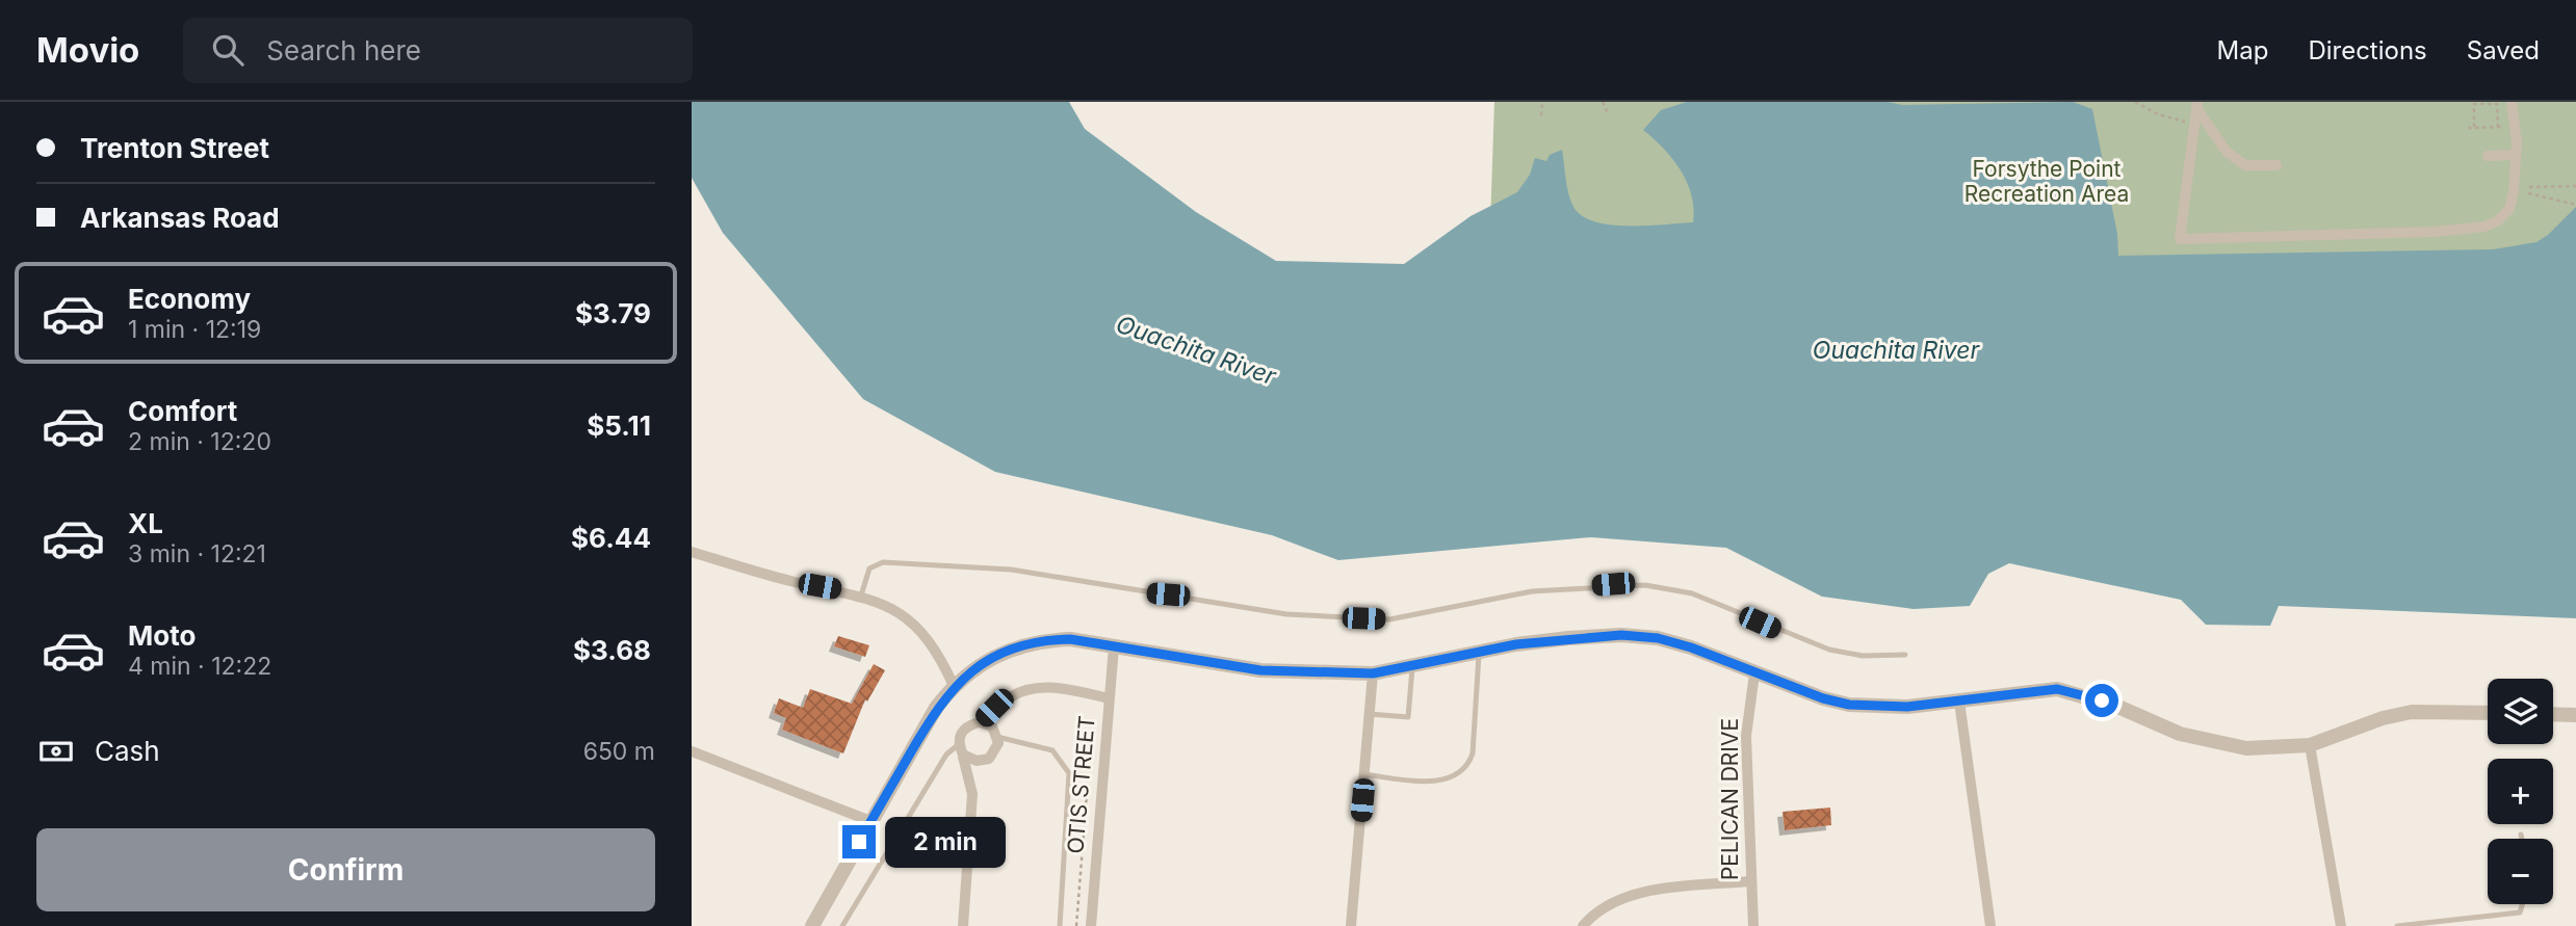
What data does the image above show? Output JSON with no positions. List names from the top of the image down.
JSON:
{
  "streets": {
    "street": ["OTIS STREET", "PELICAN DRIVE"]
  },
  "water": ["Ouachita River"],
  "parks": ["Forsythe Point Recreation Area"],
  "page": {
    "header": "Movio",
    "search": "Search here",
    "nav": ["Map", "Directions", "Saved"],
    "banner": ["Trenton Street", "Arkansas Road"],
    "list": [
      {
        "name": "Economy",
        "note": "1 min · 12:19",
        "value": "$3.79"
      },
      {
        "name": "Comfort",
        "note": "2 min · 12:20",
        "value": "$5.11"
      },
      {
        "name": "XL",
        "note": "3 min · 12:21",
        "value": "$6.44"
      },
      {
        "name": "Moto",
        "note": "4 min · 12:22",
        "value": "$3.68"
      }
    ],
    "map_buttons": ["+", "−"],
    "pay": ["Cash", "650 m"],
    "buttons": "Confirm",
    "bubble": "2 min"
  }
}
